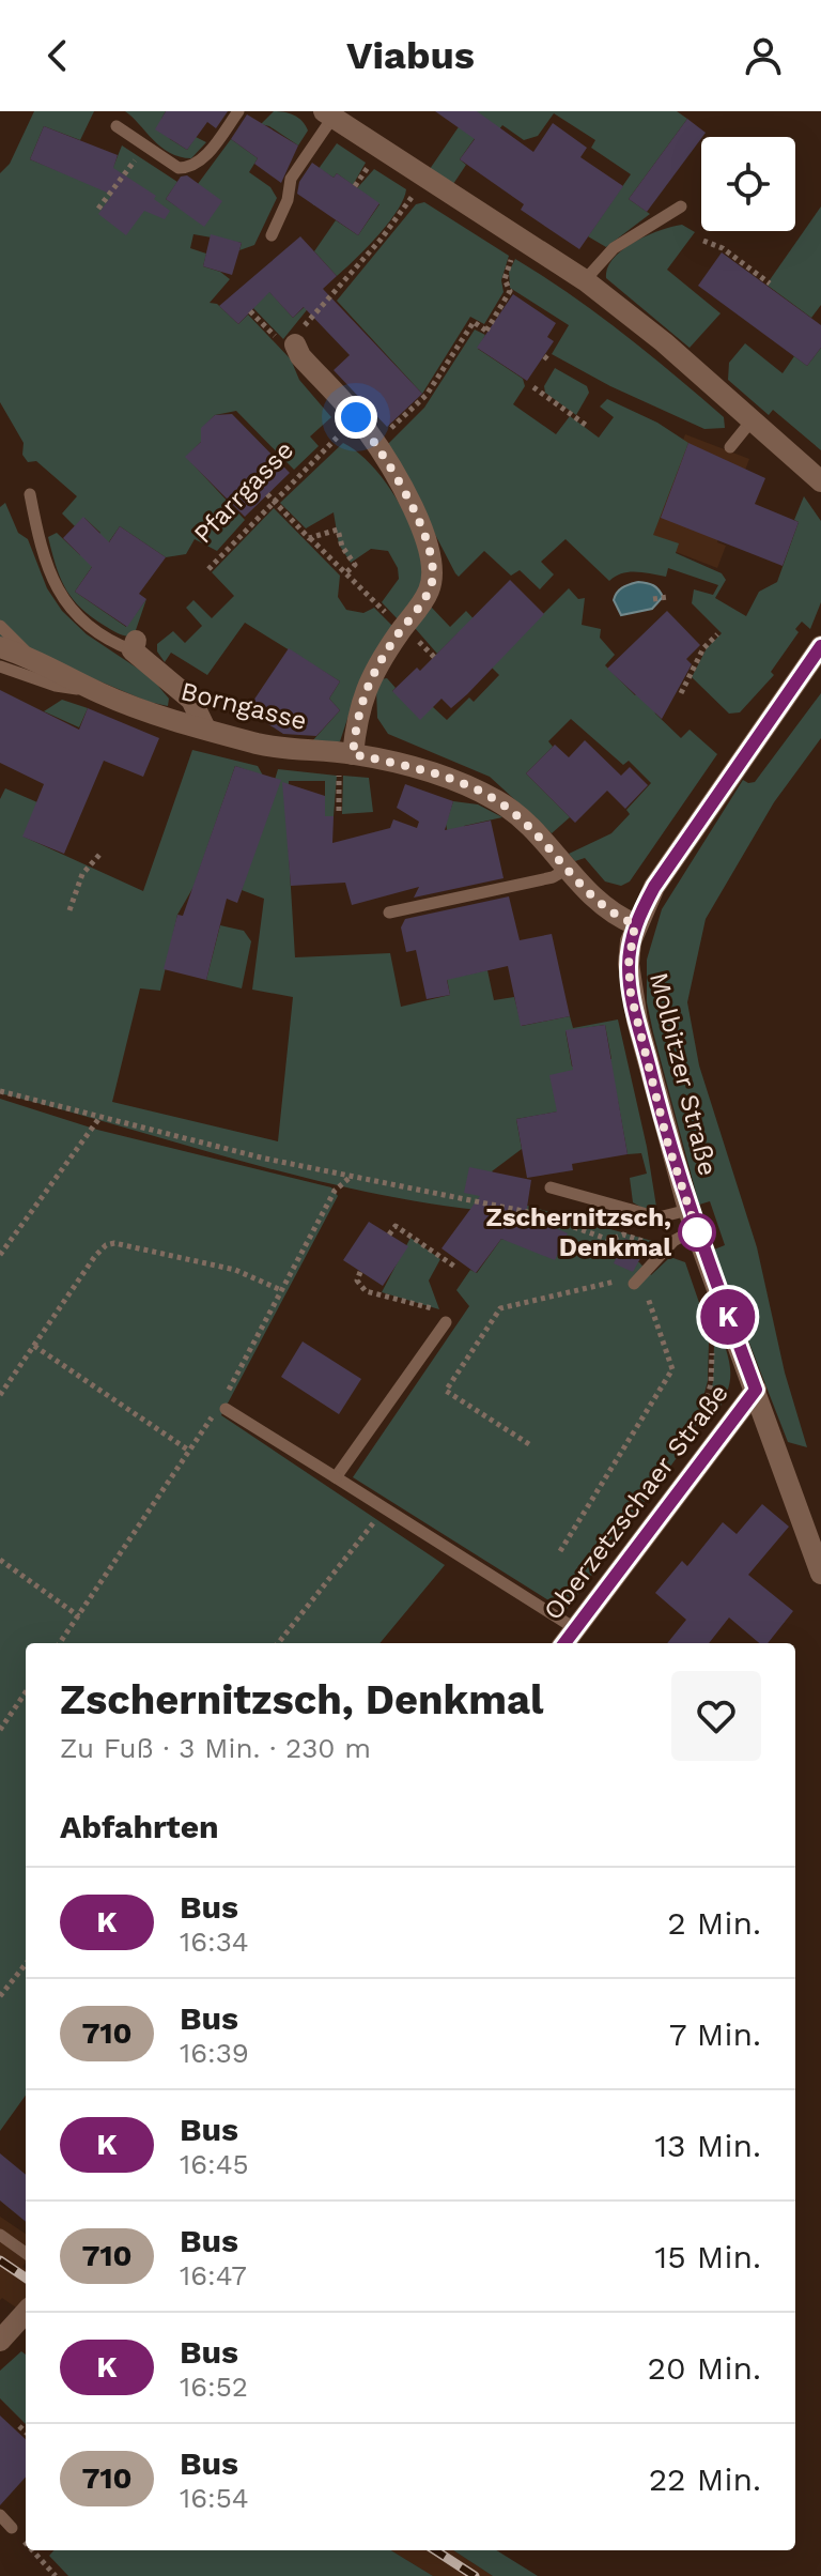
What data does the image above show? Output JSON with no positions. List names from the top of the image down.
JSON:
{
  "streets": {
    "street": ["Borngasse", "Molbitzer Straße", "Oberzetzschaer Straße"],
    "path": ["Pfarrgasse"]
  },
  "crossings": [
    ["Borngasse", "Molbitzer Straße"],
    ["Molbitzer Straße", "Oberzetzschaer Straße"]
  ],
  "places": ["Zschernitzsch, Denkmal"],
  "lines": ["bus line K"],
  "page": {
    "header": "Viabus",
    "on_map": "K",
    "heading": [
      ["Zschernitzsch, Denkmal", "Zu Fuß · 3 Min. · 230 m"],
      "Abfahrten"
    ],
    "list": [
      {
        "mark": "K",
        "name": "Bus",
        "note": "16:34",
        "value": "2 Min."
      },
      {
        "mark": "710",
        "name": "Bus",
        "note": "16:39",
        "value": "7 Min."
      },
      {
        "mark": "K",
        "name": "Bus",
        "note": "16:45",
        "value": "13 Min."
      },
      {
        "mark": "710",
        "name": "Bus",
        "note": "16:47",
        "value": "15 Min."
      },
      {
        "mark": "K",
        "name": "Bus",
        "note": "16:52",
        "value": "20 Min."
      },
      {
        "mark": "710",
        "name": "Bus",
        "note": "16:54",
        "value": "22 Min."
      }
    ]
  }
}
